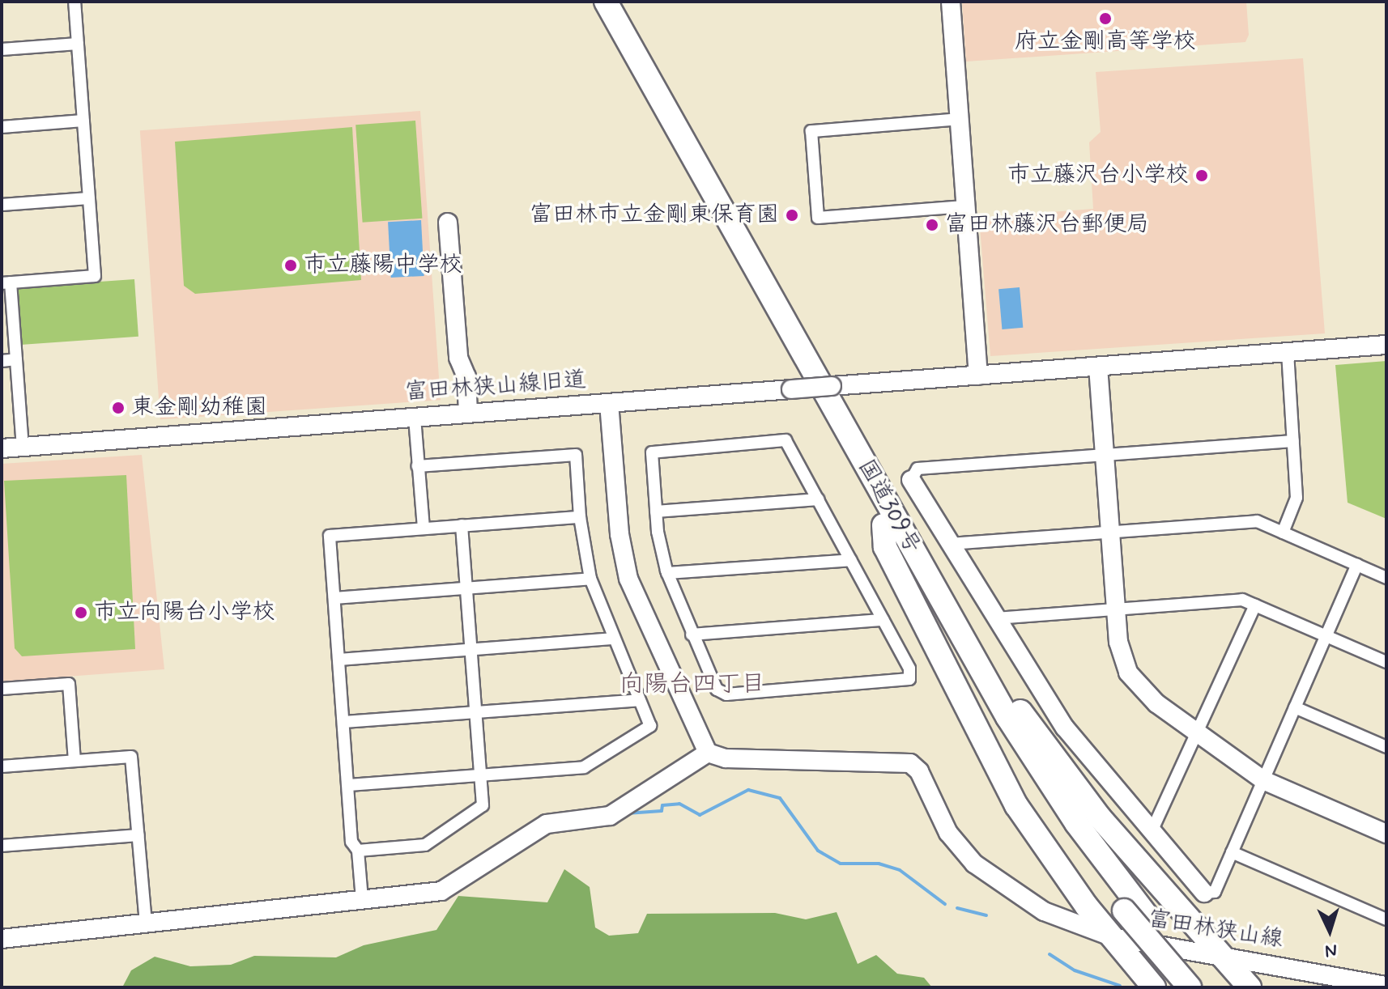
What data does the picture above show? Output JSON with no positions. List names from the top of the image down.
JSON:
{
  "streets": {
    "highway": ["国道309号"],
    "street": ["富田林狭山線旧道", "富田林狭山線"]
  },
  "districts": ["向陽台四丁目"],
  "places": [
    "府立金剛高等学校",
    "市立藤沢台小学校",
    "富田林市立金剛東保育園",
    "富田林藤沢台郵便局",
    "市立藤陽中学校",
    "東金剛幼稚園",
    "市立向陽台小学校"
  ],
  "north": "bottom"
}
